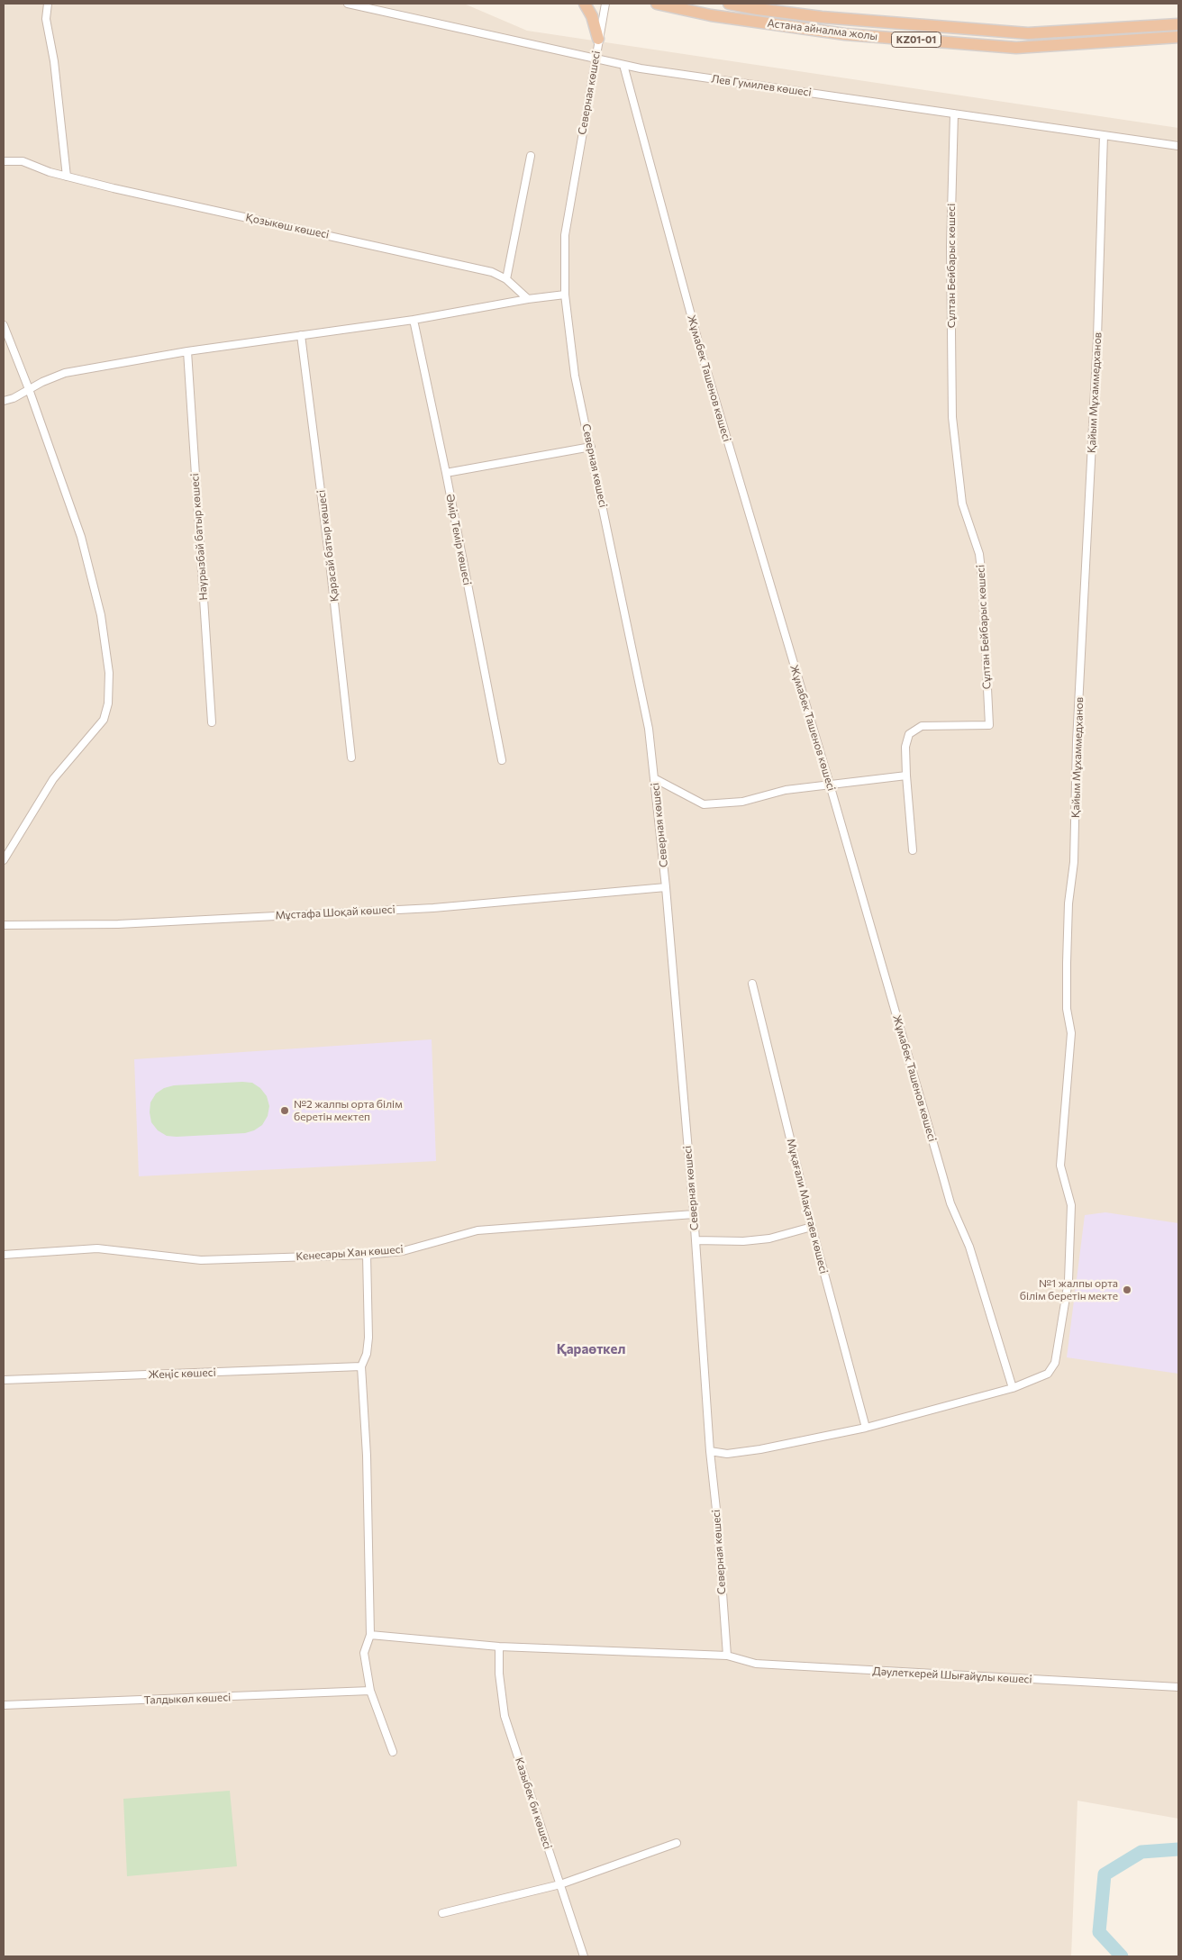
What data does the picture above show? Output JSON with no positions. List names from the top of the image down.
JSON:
{
  "streets": {
    "highway": ["Астана айналма жолы", "KZ01-01"],
    "street": [
      "Лев Гумилев көшесі",
      "Северная көшесі",
      "Қозыкөш көшесі",
      "Сұлтан Бейбарыс көшесі",
      "Жұмабек Ташенов көшесі",
      "Қайым Мұхаммедханов",
      "Наурызбай батыр көшесі",
      "Әмір Темір көшесі",
      "Қарасай батыр көшесі",
      "Мұстафа Шоқай көшесі",
      "Мұқағали Мақатаев көшесі",
      "Кенесары Хан көшесі",
      "Жеңіс көшесі",
      "Дәулеткерей Шығайұлы көшесі",
      "Талдыкөл көшесі",
      "Казыбек би көшесі"
    ]
  },
  "crossings": [
    ["Лев Гумилев көшесі", "Северная көшесі"],
    ["Лев Гумилев көшесі", "Сұлтан Бейбарыс көшесі"],
    ["Лев Гумилев көшесі", "Жұмабек Ташенов көшесі"],
    ["Лев Гумилев көшесі", "Қайым Мұхаммедханов"],
    ["Северная көшесі", "Мұстафа Шоқай көшесі"],
    ["Северная көшесі", "Кенесары Хан көшесі"],
    ["Северная көшесі", "Дәулеткерей Шығайұлы көшесі"],
    ["Жұмабек Ташенов көшесі", "Қайым Мұхаммедханов"],
    ["Дәулеткерей Шығайұлы көшесі", "Казыбек би көшесі"]
  ],
  "districts": ["Қараөткел"],
  "places": ["№2 жалпы орта білім беретін мектеп", "№1 жалпы орта білім беретін мекте"]
}
